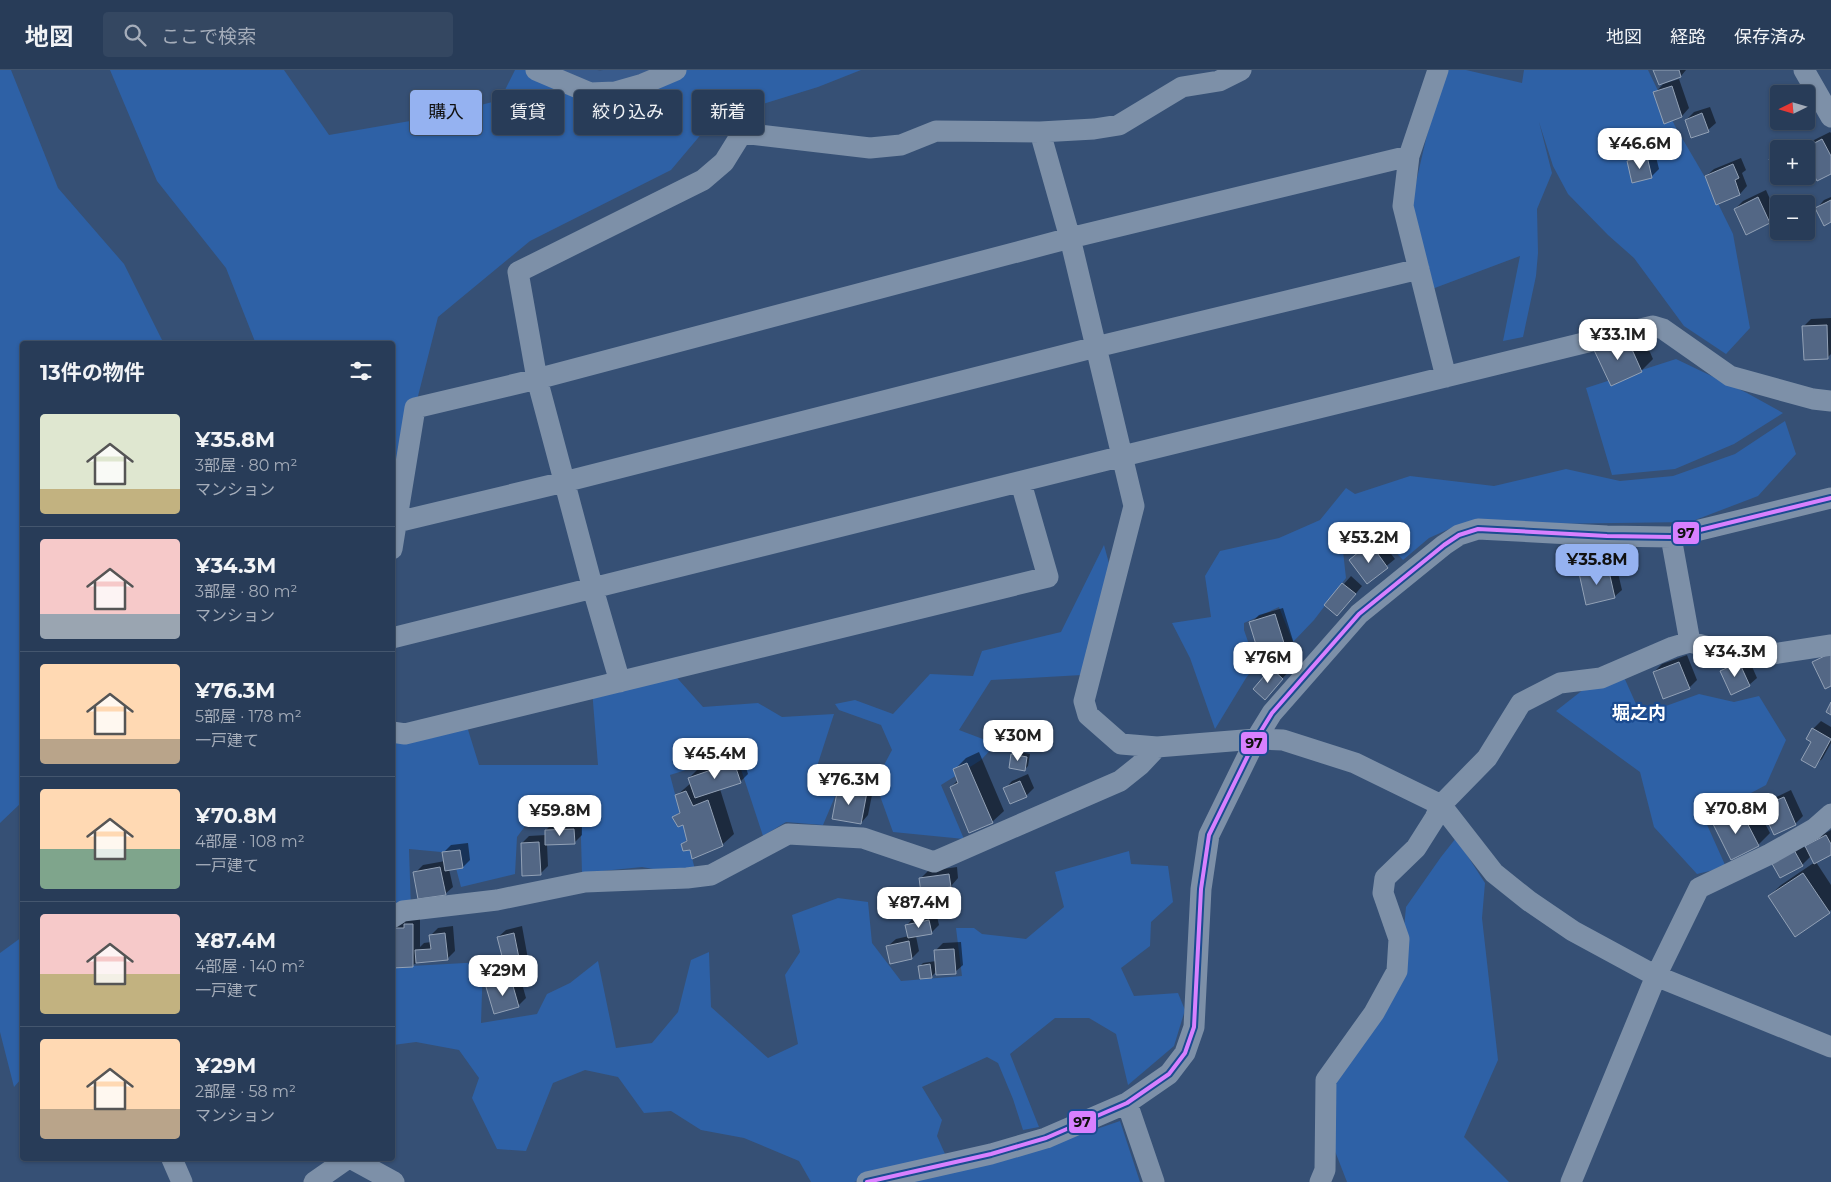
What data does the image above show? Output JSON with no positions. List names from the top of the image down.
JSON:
{
  "districts": ["堀之内"],
  "lines": ["transit line 97"],
  "north": "left",
  "page": {
    "header": "地図",
    "search": "ここで検索",
    "nav": ["地図", "経路", "保存済み"],
    "map_buttons": ["+", "−"],
    "chip": [
      "購入",
      "賃貸",
      "絞り込み",
      "新着"
    ],
    "price": [
      "¥46.6M",
      "¥33.1M",
      "¥53.2M",
      "¥35.8M",
      "¥34.3M",
      "¥76M",
      "¥30M",
      "¥45.4M",
      "¥76.3M",
      "¥70.8M",
      "¥59.8M",
      "¥87.4M",
      "¥29M"
    ],
    "heading": "13件の物件",
    "list": [
      {
        "name": "¥35.8M",
        "note": "3部屋 · 80 m² · マンション"
      },
      {
        "name": "¥34.3M",
        "note": "3部屋 · 80 m² · マンション"
      },
      {
        "name": "¥76.3M",
        "note": "5部屋 · 178 m² · 一戸建て"
      },
      {
        "name": "¥70.8M",
        "note": "4部屋 · 108 m² · 一戸建て"
      },
      {
        "name": "¥87.4M",
        "note": "4部屋 · 140 m² · 一戸建て"
      },
      {
        "name": "¥29M",
        "note": "2部屋 · 58 m² · マンション"
      }
    ]
  }
}
